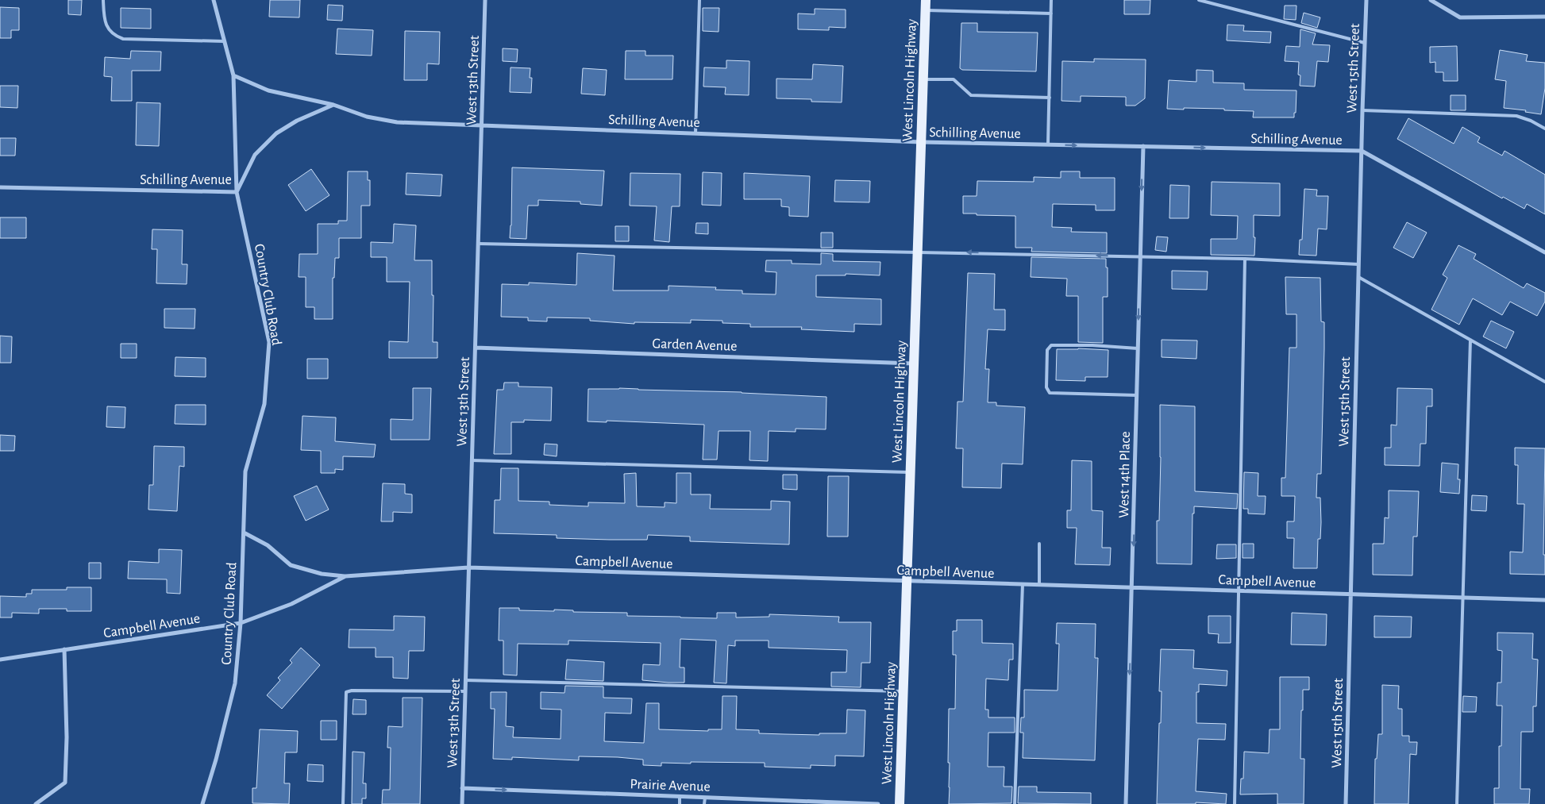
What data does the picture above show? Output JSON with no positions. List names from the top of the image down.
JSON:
{
  "streets": {
    "main road": ["West Lincoln Highway"],
    "street": [
      "West 15th Street",
      "West 13th Street",
      "Schilling Avenue",
      "Country Club Road",
      "Garden Avenue",
      "West 14th Place",
      "Campbell Avenue",
      "Prairie Avenue"
    ]
  },
  "crossings": [
    ["West 15th Street", "Schilling Avenue"],
    ["West 15th Street", "Campbell Avenue"],
    ["West 13th Street", "Schilling Avenue"],
    ["West 13th Street", "Garden Avenue"],
    ["West 13th Street", "Campbell Avenue"],
    ["West 13th Street", "Prairie Avenue"],
    ["West Lincoln Highway", "Schilling Avenue"],
    ["West Lincoln Highway", "Garden Avenue"],
    ["West Lincoln Highway", "Campbell Avenue"],
    ["Schilling Avenue", "Country Club Road"],
    ["Schilling Avenue", "West 14th Place"],
    ["Country Club Road", "Campbell Avenue"],
    ["West 14th Place", "Campbell Avenue"]
  ],
  "one_way": ["West 14th Place", "Prairie Avenue"]
}
